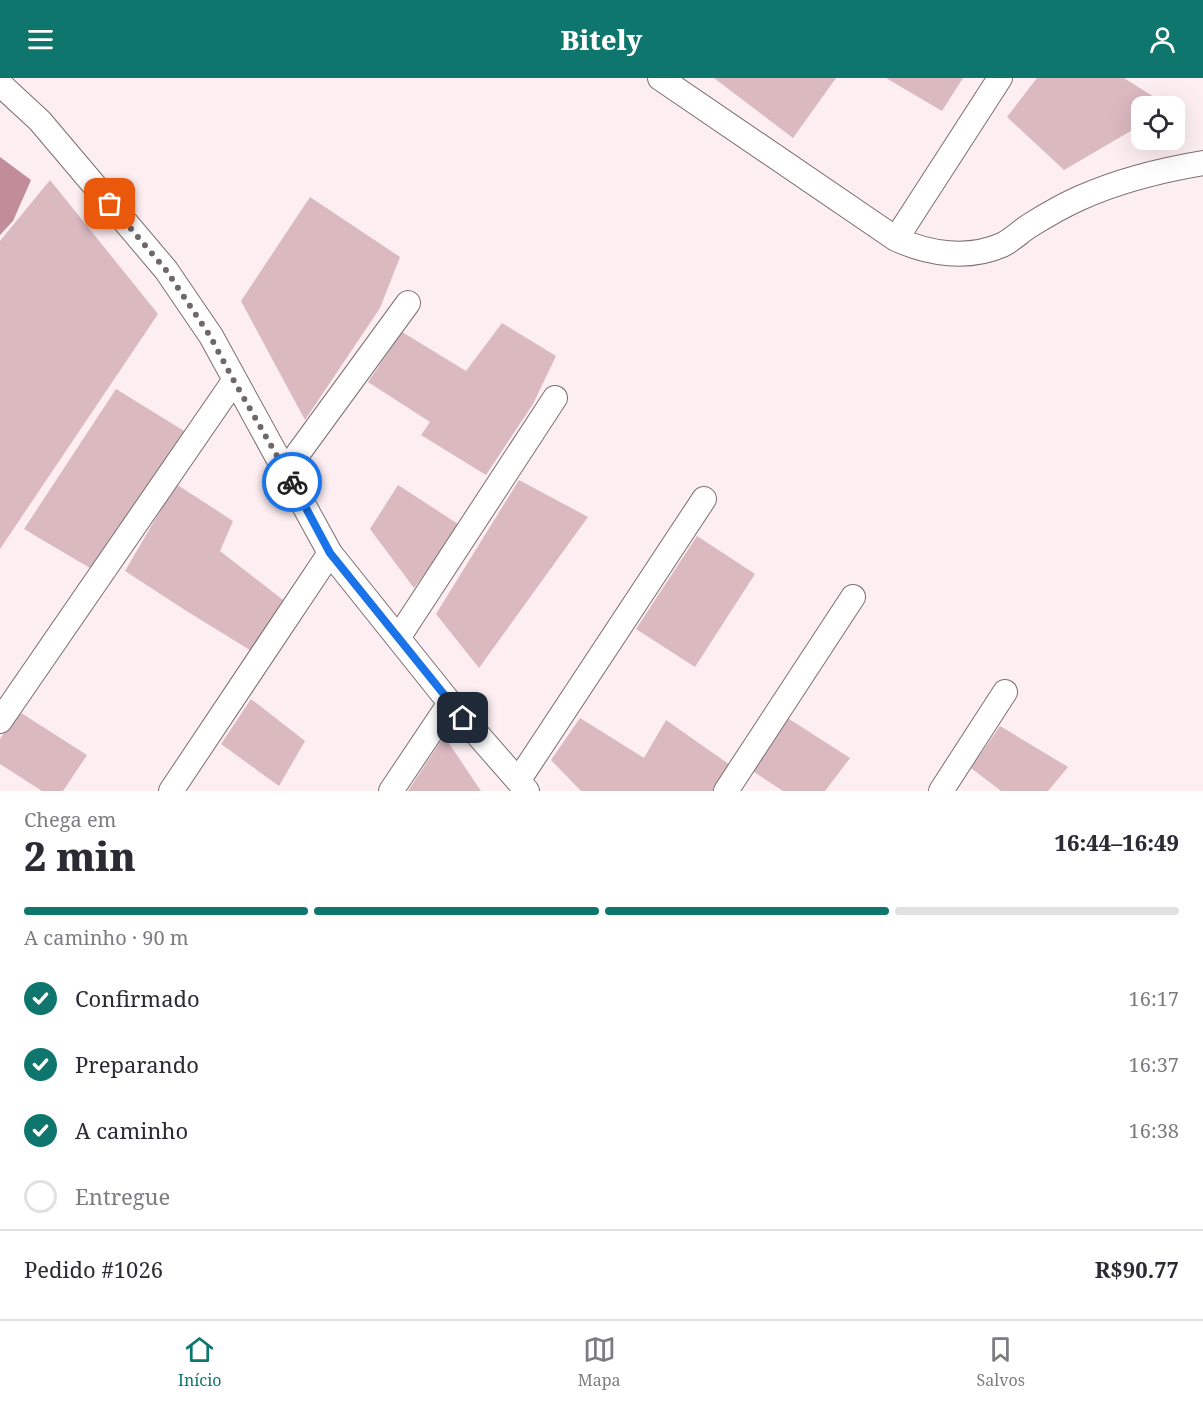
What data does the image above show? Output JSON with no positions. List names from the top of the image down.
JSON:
{
  "page": {
    "header": "Bitely",
    "heading": ["2 min", "Chega em", "16:44–16:49"],
    "panel": ["Pedido #1026", "R$90.77"],
    "bar": "A caminho · 90 m",
    "list": [
      ["Confirmado", "16:17"],
      ["Preparando", "16:37"],
      ["A caminho", "16:38"],
      "Entregue"
    ],
    "tabs": ["Início", "Mapa", "Salvos"]
  }
}
